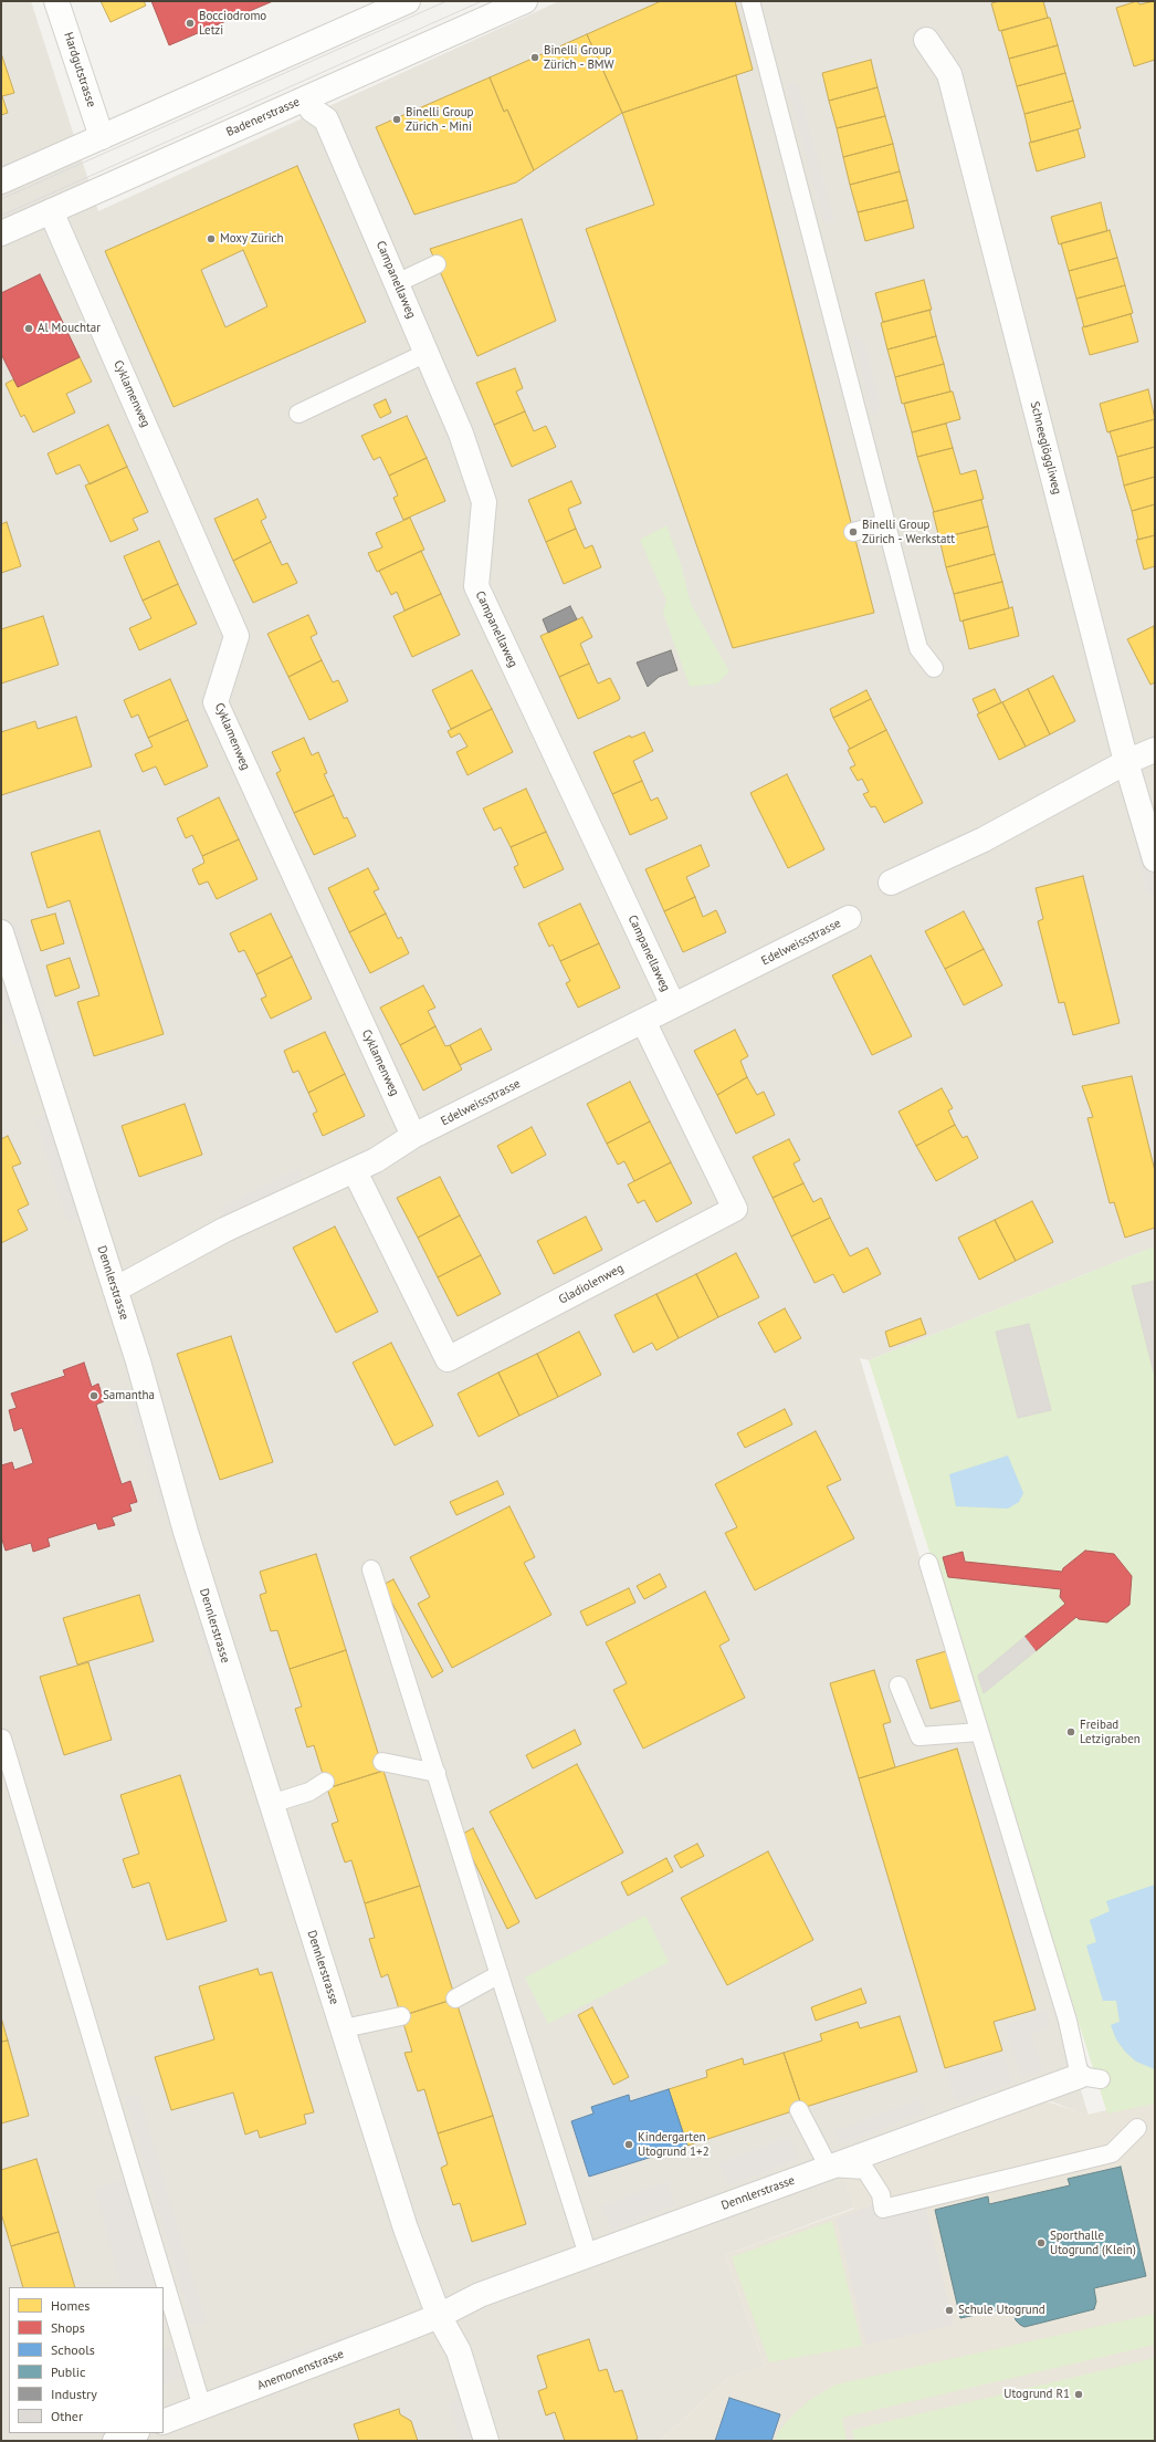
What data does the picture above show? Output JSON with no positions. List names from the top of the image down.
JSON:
{
  "streets": {
    "street": [
      "Hardgutstrasse",
      "Badenerstrasse",
      "Campanellaweg",
      "Cyklamenweg",
      "Schneeglöggliweg",
      "Edelweissstrasse",
      "Dennlerstrasse",
      "Gladiolenweg",
      "Anemonenstrasse"
    ]
  },
  "crossings": [
    ["Badenerstrasse", "Campanellaweg"],
    ["Badenerstrasse", "Cyklamenweg"],
    ["Campanellaweg", "Edelweissstrasse"],
    ["Cyklamenweg", "Edelweissstrasse"],
    ["Edelweissstrasse", "Dennlerstrasse"],
    ["Edelweissstrasse", "Gladiolenweg"],
    ["Dennlerstrasse", "Anemonenstrasse"]
  ],
  "places": [
    "Bocciodromo Letzi",
    "Binelli Group Zürich - BMW",
    "Binelli Group Zürich - Mini",
    "Moxy Zürich",
    "Al Mouchtar",
    "Binelli Group Zürich - Werkstatt",
    "Samantha",
    "Freibad Letzigraben",
    "Kindergarten Utogrund 1+2",
    "Sporthalle Utogrund (Klein)",
    "Schule Utogrund",
    "Utogrund R1"
  ],
  "legend": [
    "Homes",
    "Shops",
    "Schools",
    "Public",
    "Industry",
    "Other"
  ]
}
